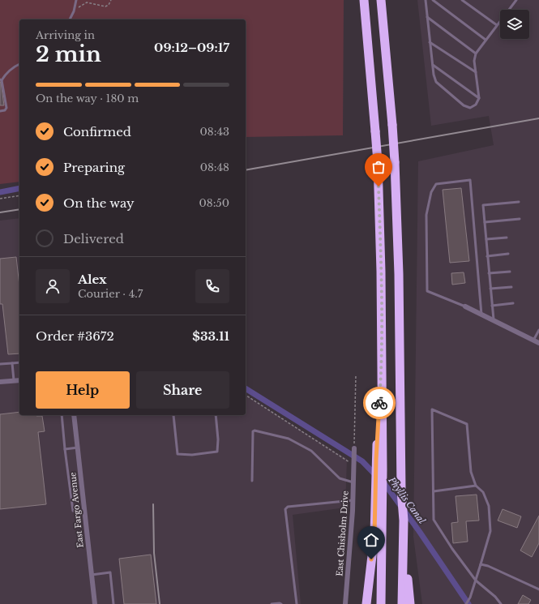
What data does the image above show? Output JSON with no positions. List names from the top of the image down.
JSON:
{
  "streets": {
    "street": ["East Fargo Avenue", "East Chisholm Drive"]
  },
  "water": ["Phyllis Canal"],
  "page": {
    "heading": ["2 min", "Arriving in", "09:12–09:17"],
    "panel": [
      "Alex",
      "Courier · 4.7",
      "Order #3672",
      "$33.11"
    ],
    "bar": "On the way · 180 m",
    "list": [
      ["Confirmed", "08:43"],
      ["Preparing", "08:48"],
      ["On the way", "08:50"],
      "Delivered"
    ],
    "buttons": ["Help", "Share"]
  }
}
